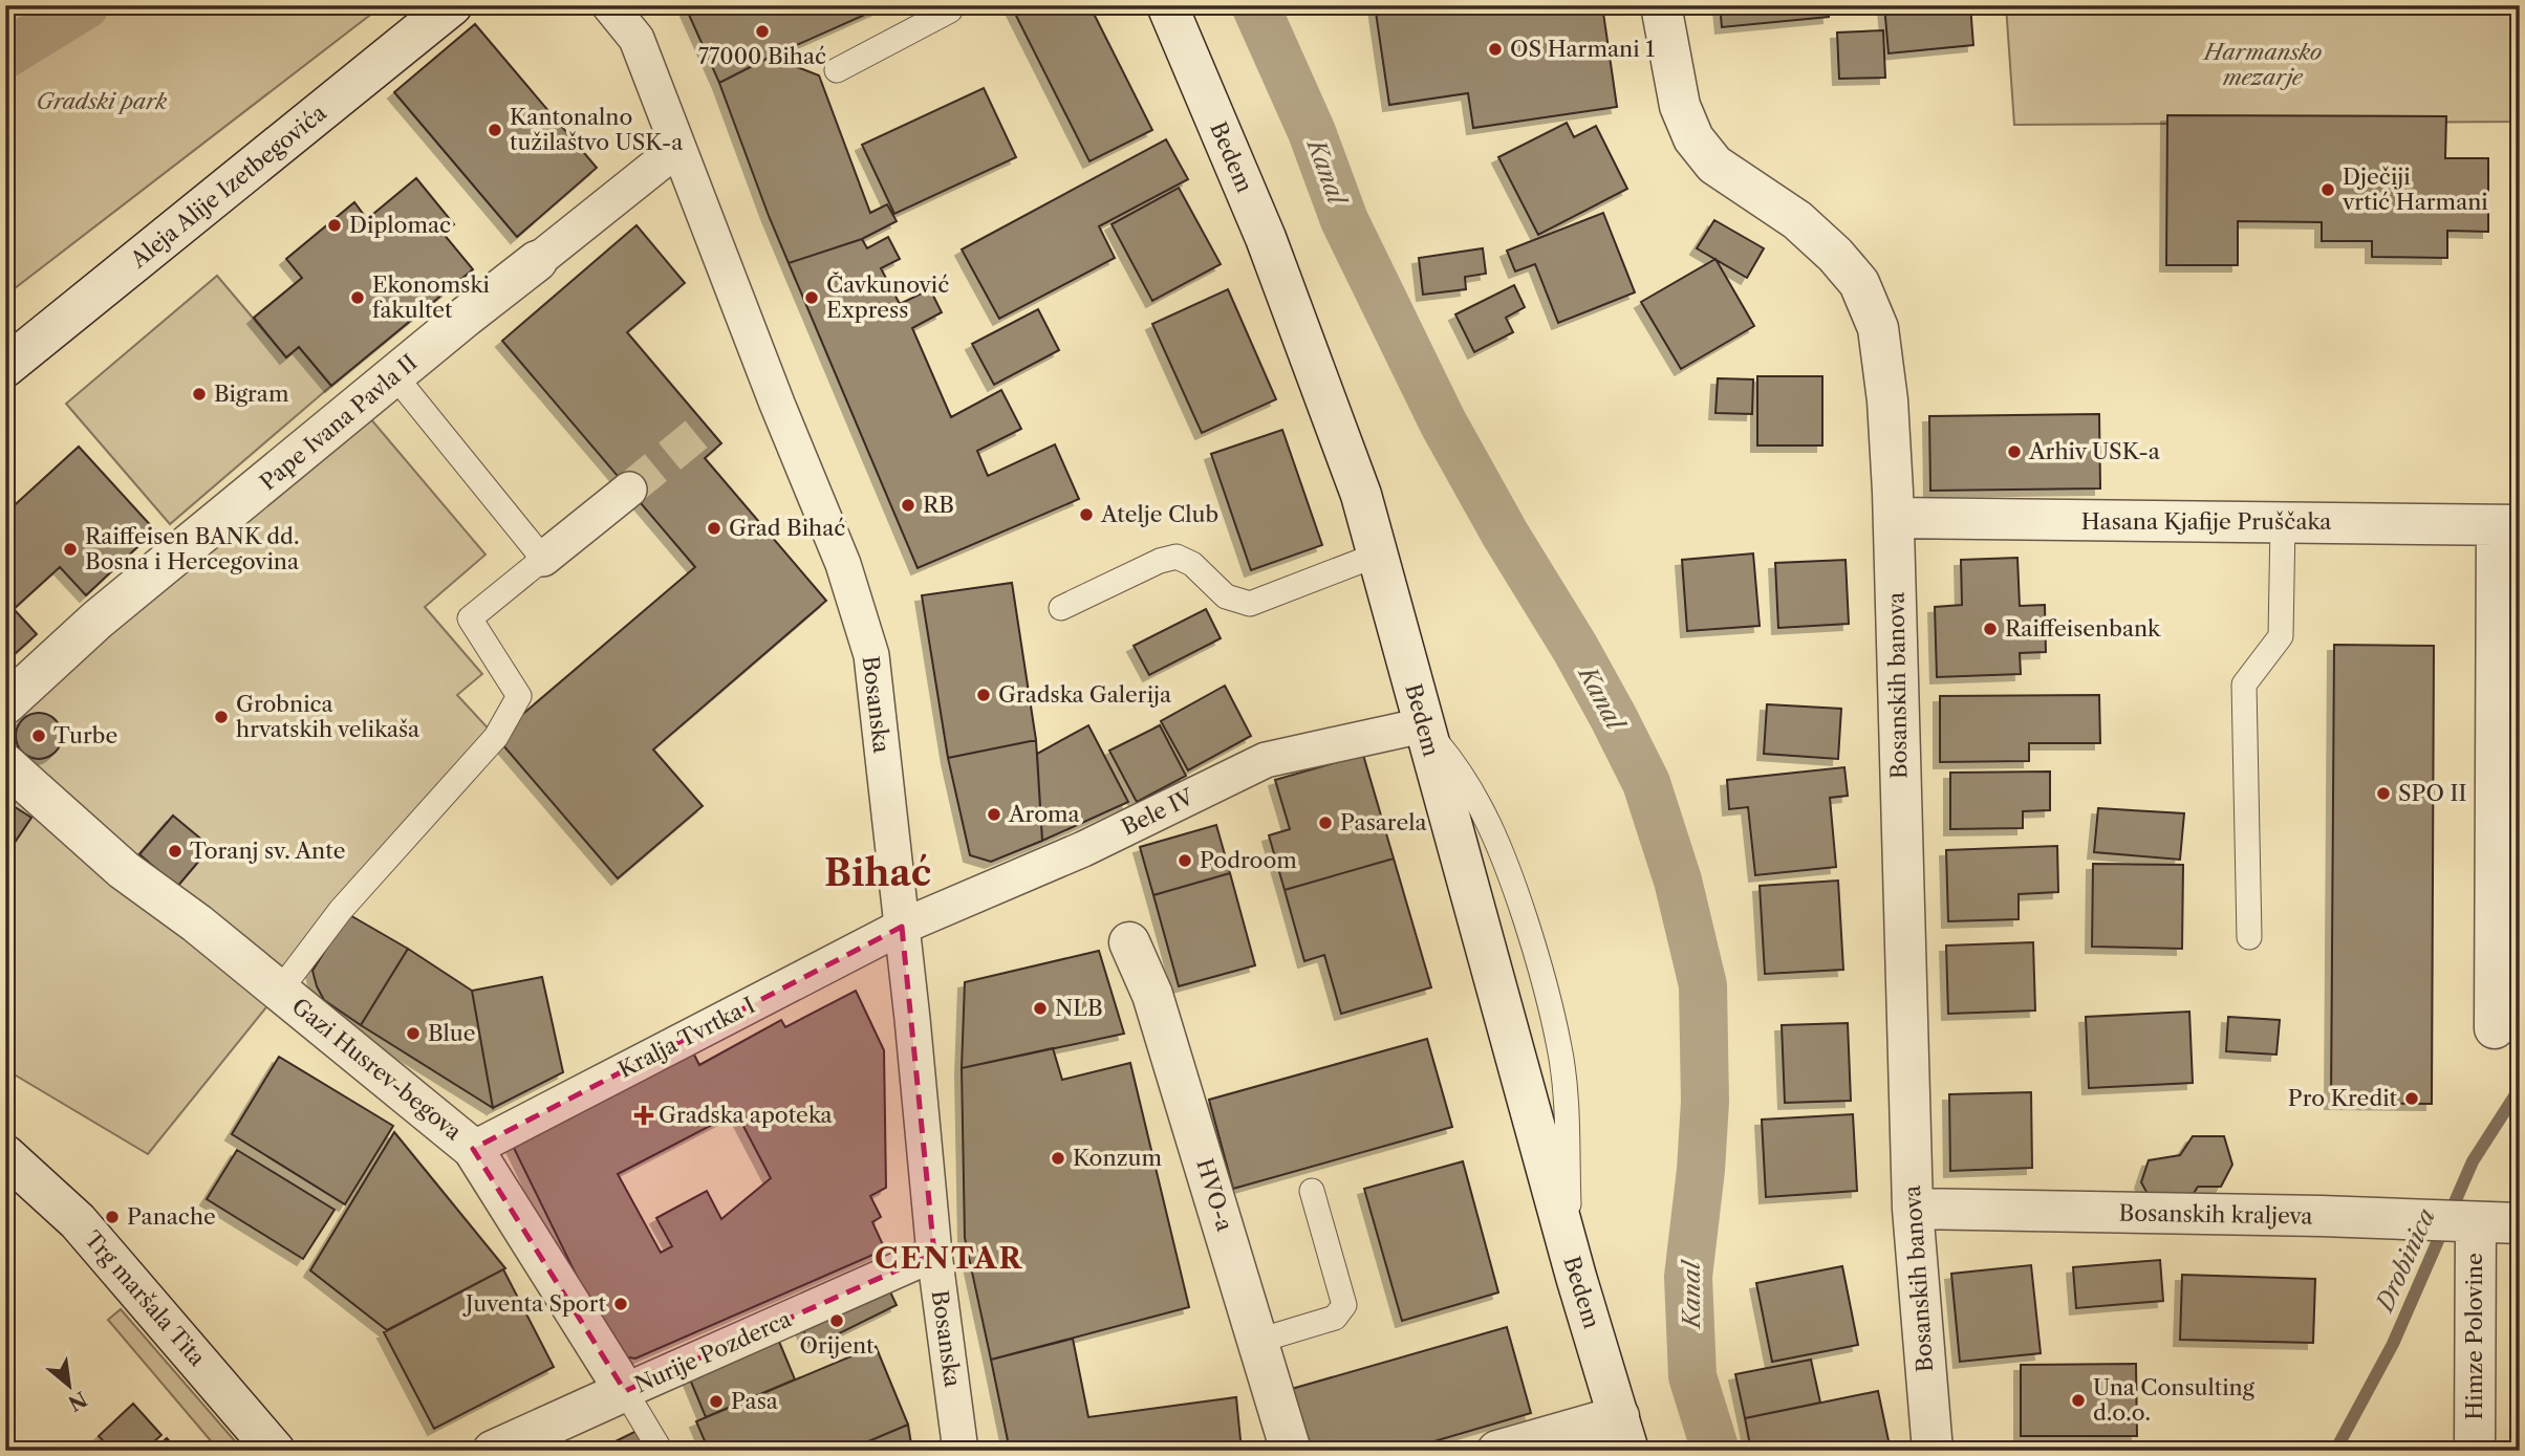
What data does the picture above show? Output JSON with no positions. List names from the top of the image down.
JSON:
{
  "streets": {
    "street": [
      "Bedem",
      "Aleja Alije Izetbegovića",
      "Pape Ivana Pavla II",
      "Hasana Kjafije Pruščaka",
      "Bosanskih banova",
      "Bosanska",
      "Bele IV",
      "Kralja Tvrtka I",
      "Gazi Husrev-begova",
      "HVO-a",
      "Bosanskih kraljeva",
      "Trg maršala Tita",
      "Himze Polovine",
      "Nurije Pozderca"
    ]
  },
  "crossings": [
    ["Bedem", "Bele IV"],
    ["Pape Ivana Pavla II", "Bosanska"],
    ["Hasana Kjafije Pruščaka", "Bosanskih banova"],
    ["Bosanskih banova", "Bosanskih kraljeva"],
    ["Bosanska", "Bele IV"],
    ["Bosanska", "Kralja Tvrtka I"],
    ["Bosanska", "Nurije Pozderca"],
    ["Bele IV", "Kralja Tvrtka I"],
    ["Kralja Tvrtka I", "Gazi Husrev-begova"],
    ["Gazi Husrev-begova", "Nurije Pozderca"],
    ["Bosanskih kraljeva", "Himze Polovine"]
  ],
  "districts": ["Bihać", "CENTAR"],
  "water": ["Kanal", "Drobinica"],
  "parks": ["Harmansko mezarje", "Gradski park"],
  "places": {
    "other": [
      "77000 Bihać",
      "OS Harmani 1",
      "Kantonalno tužilaštvo USK-a",
      "Dječiji vrtić Harmani",
      "Diplomac",
      "Ekonomski fakultet",
      "Čavkunović Express",
      "Bigram",
      "Arhiv USK-a",
      "RB",
      "Atelje Club",
      "Grad Bihać",
      "Raiffeisen BANK dd. Bosna i Hercegovina",
      "Raiffeisenbank",
      "Gradska Galerija",
      "Grobnica hrvatskih velikaša",
      "Turbe",
      "SPO II",
      "Aroma",
      "Pasarela",
      "Toranj sv. Ante",
      "Podroom",
      "NLB",
      "Blue",
      "Pro Kredit",
      "Konzum",
      "Panache",
      "Juventa Sport",
      "Orijent",
      "Una Consulting d.o.o.",
      "Pasa"
    ],
    "health": ["Gradska apoteka"]
  },
  "north": "bottom right"
}
